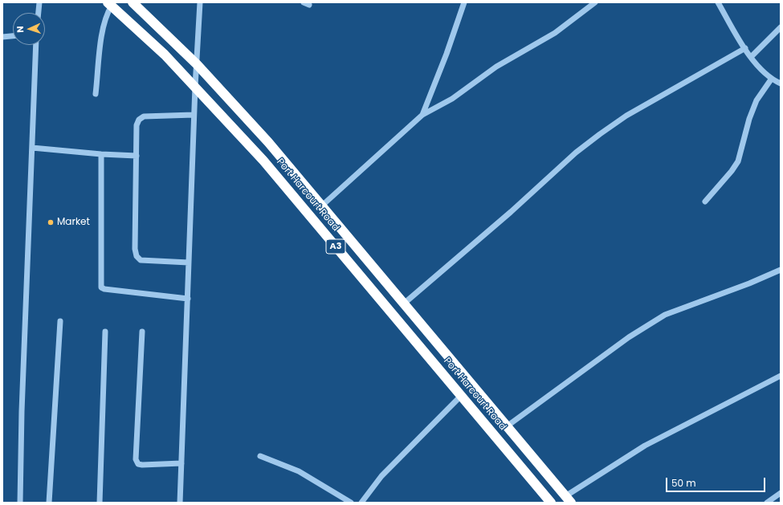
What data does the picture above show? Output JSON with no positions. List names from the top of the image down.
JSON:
{
  "streets": {
    "highway": ["Port Harcourt Road", "A3"]
  },
  "places": ["Market"],
  "scale_bar": "50 m",
  "north": "left"
}
